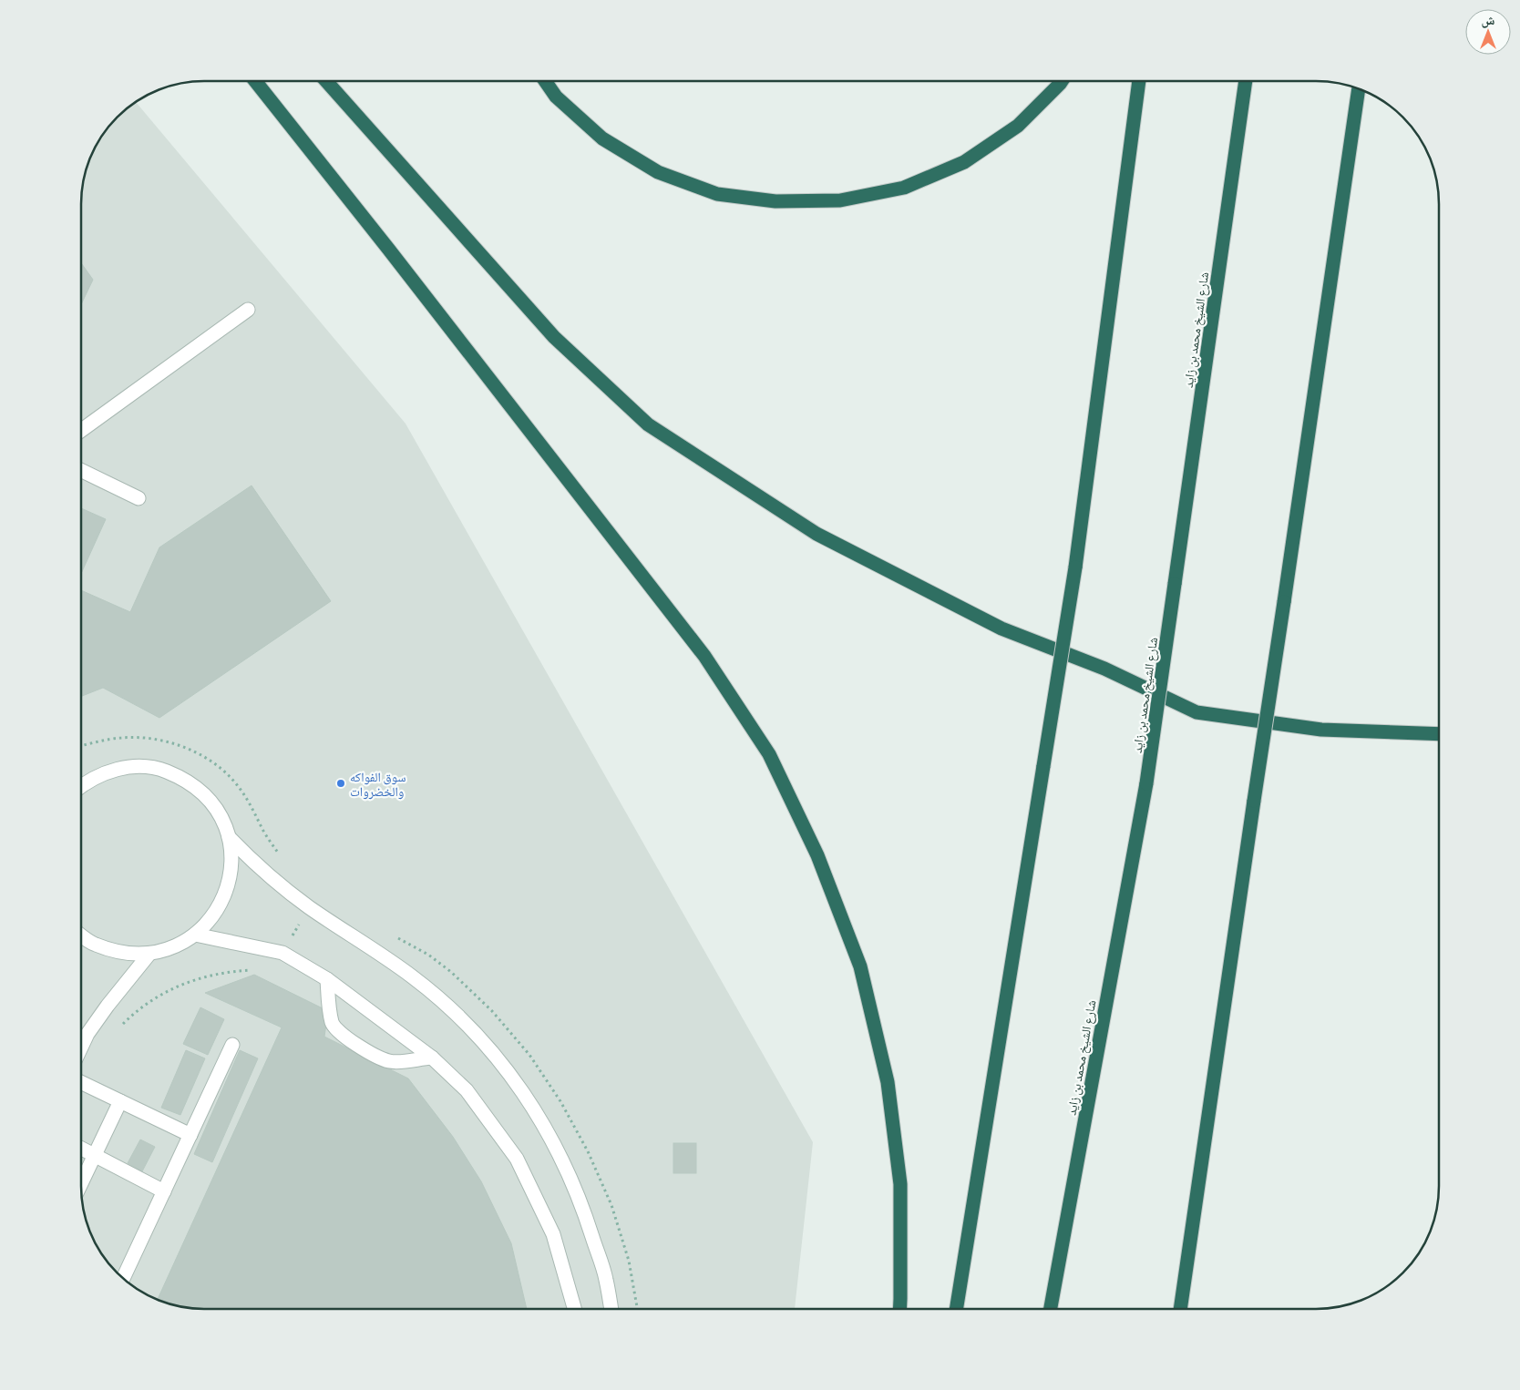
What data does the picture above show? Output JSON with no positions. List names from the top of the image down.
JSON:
{
  "streets": {
    "highway": ["شارع الشيخ محمد بن زايد"]
  },
  "places": ["سوق الفواكه والخضروات"],
  "north": "top"
}
